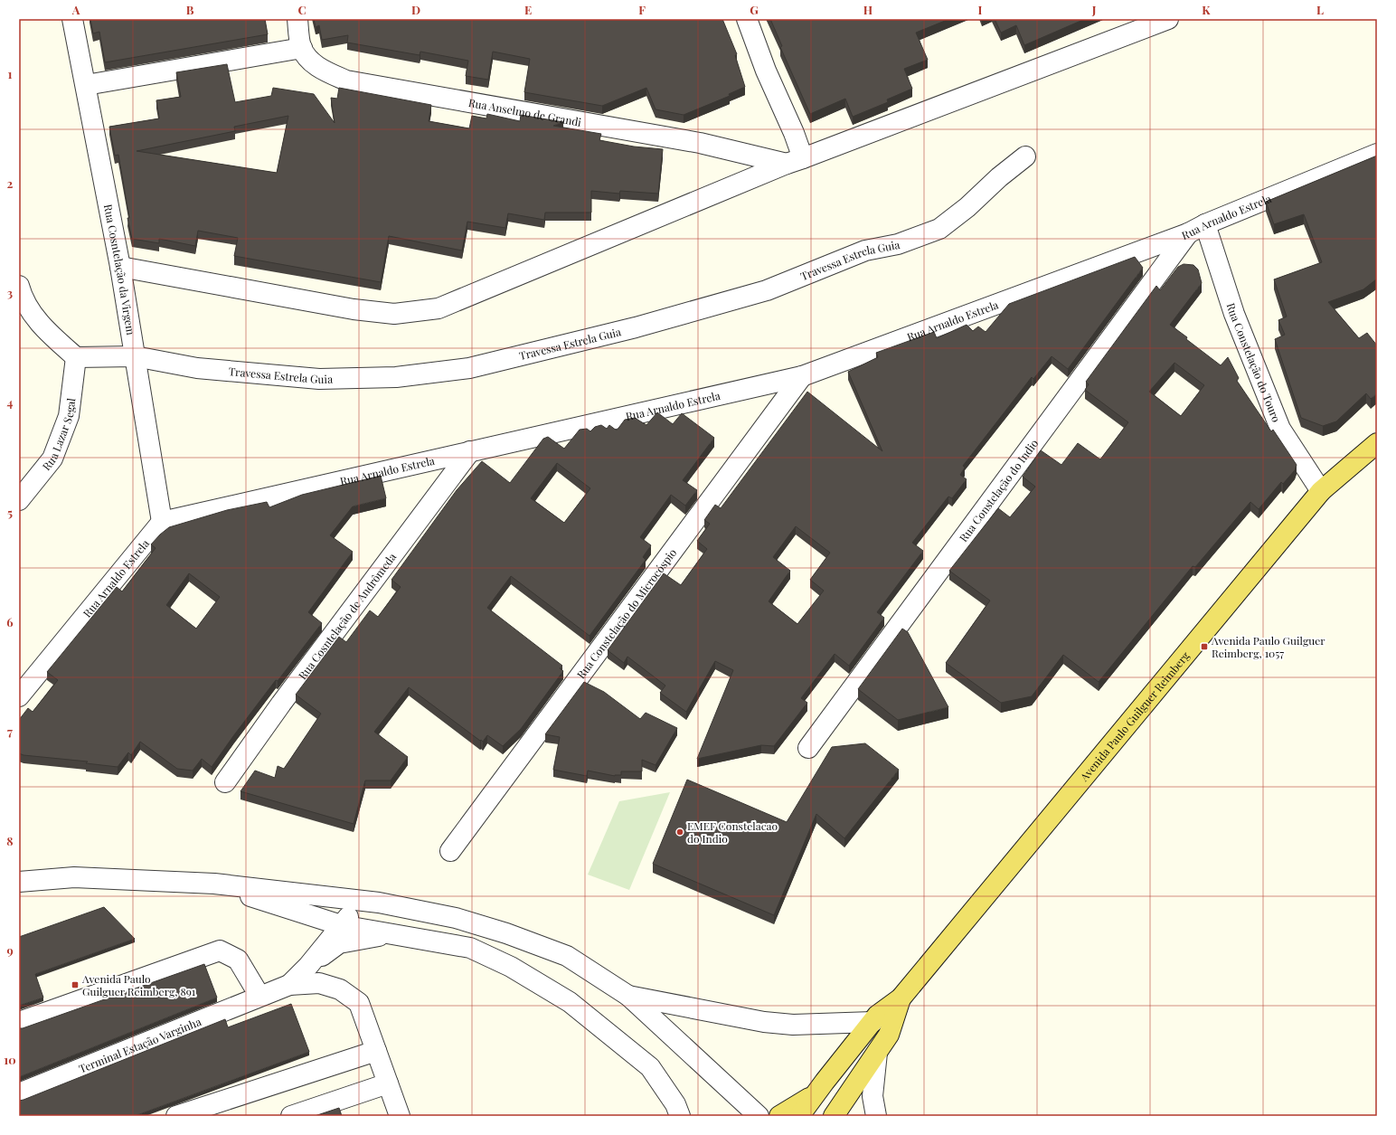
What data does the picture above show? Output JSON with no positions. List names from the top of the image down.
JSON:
{
  "streets": {
    "main road": ["Avenida Paulo Guilguer Reimberg"],
    "street": [
      "Rua Anselmo de Grandi",
      "Rua Arnaldo Estrela",
      "Travessa Estrela Guia",
      "Rua Cosntelação da Virgem",
      "Rua Constelação do Touro",
      "Rua Lazar Segal",
      "Rua Constelação do Indio",
      "Rua Constelação do Microcóspio",
      "Rua Cosntelação de Andrômeda",
      "Terminal Estação Varginha"
    ]
  },
  "crossings": [
    ["Rua Arnaldo Estrela", "Rua Cosntelação da Virgem"],
    ["Rua Arnaldo Estrela", "Rua Constelação do Touro"],
    ["Rua Arnaldo Estrela", "Rua Constelação do Indio"],
    ["Rua Arnaldo Estrela", "Rua Constelação do Microcóspio"],
    ["Rua Arnaldo Estrela", "Rua Cosntelação de Andrômeda"],
    ["Travessa Estrela Guia", "Rua Cosntelação da Virgem"],
    ["Travessa Estrela Guia", "Rua Lazar Segal"],
    ["Rua Constelação do Touro", "Rua Constelação do Indio"],
    ["Rua Constelação do Touro", "Avenida Paulo Guilguer Reimberg"]
  ],
  "places": {
    "transit": ["Avenida Paulo Guilguer Reimberg, 1057", "Avenida Paulo Guilguer Reimberg, 891"],
    "other": ["EMEF Constelacao do Indio"]
  },
  "grid": {
    "columns": [
      "A",
      "B",
      "C",
      "D",
      "E",
      "F",
      "G",
      "H",
      "I",
      "J",
      "K",
      "L"
    ],
    "rows": [
      "1",
      "2",
      "3",
      "4",
      "5",
      "6",
      "7",
      "8",
      "9",
      "10"
    ]
  }
}
